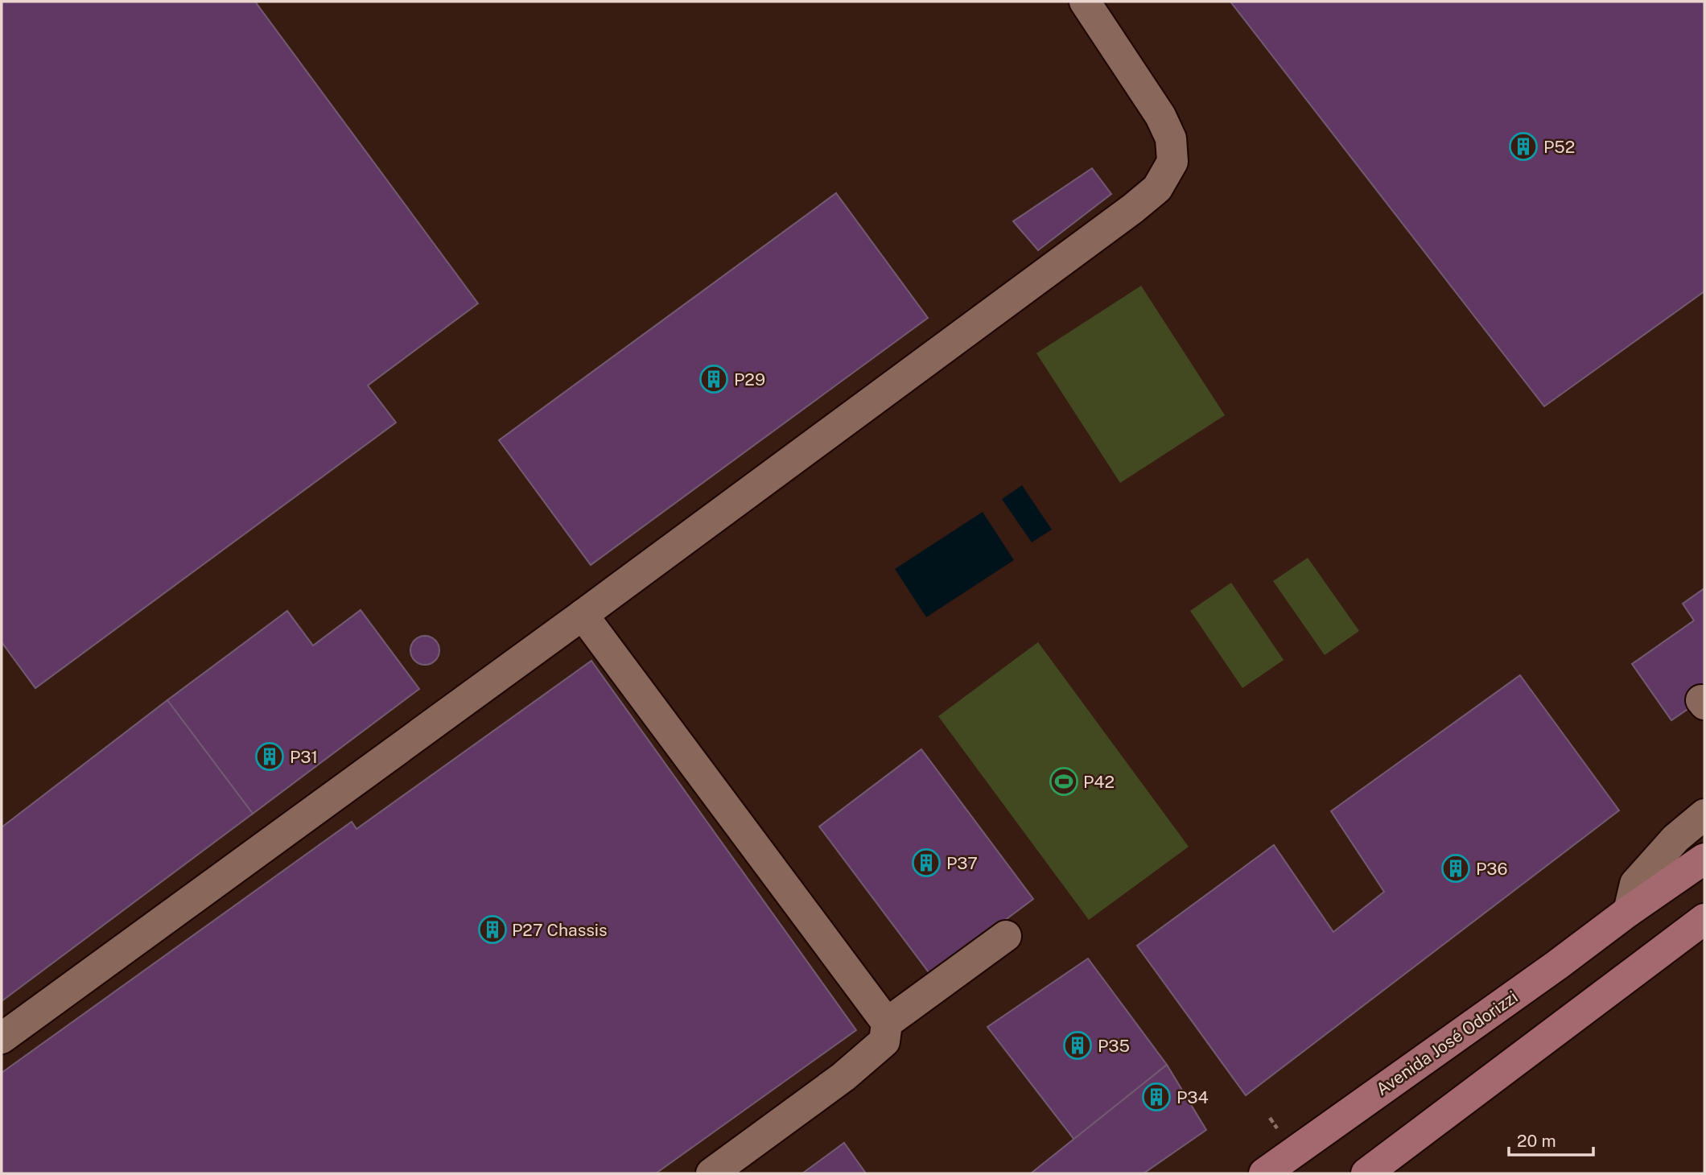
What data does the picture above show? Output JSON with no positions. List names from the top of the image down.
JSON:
{
  "streets": {
    "main road": ["Avenida José Odorizzi"]
  },
  "places": {
    "building": [
      "P52",
      "P29",
      "P31",
      "P37",
      "P36",
      "P27 Chassis",
      "P35",
      "P34"
    ],
    "sports": ["P42"]
  },
  "scale_bar": "20 m"
}
